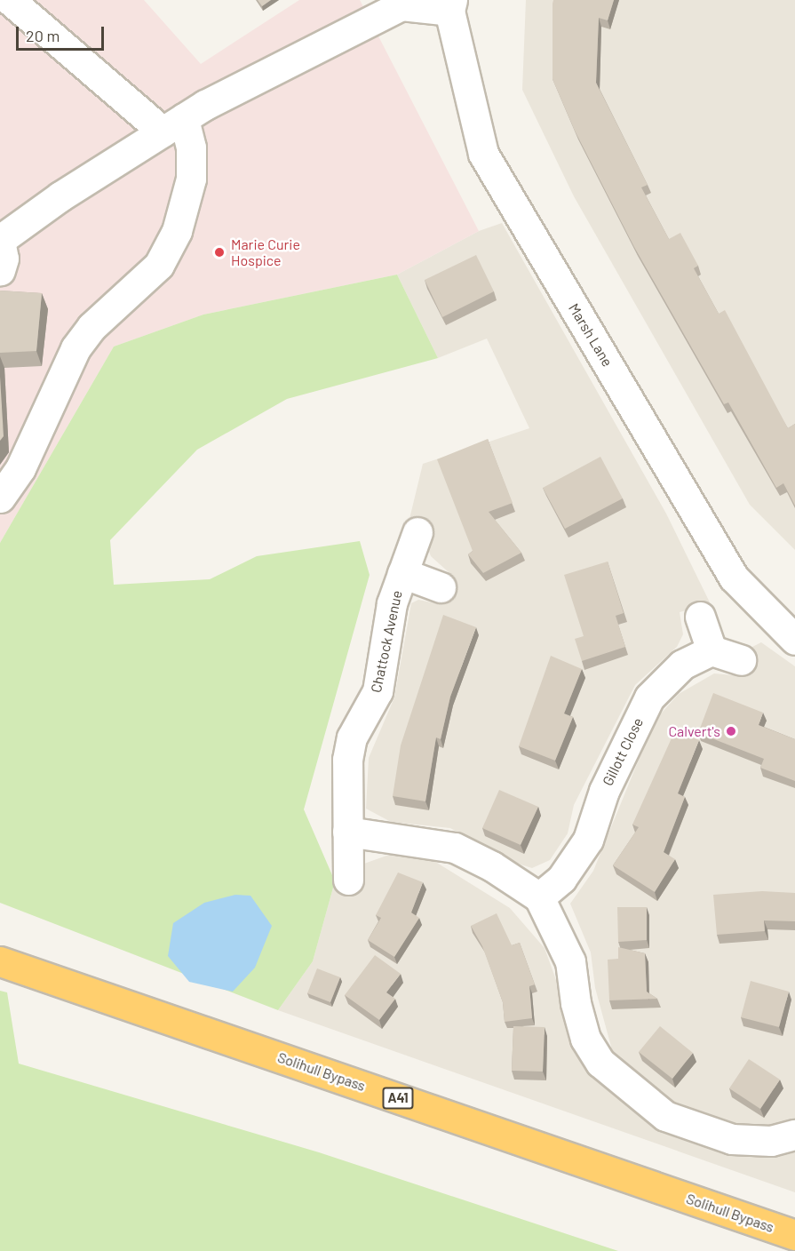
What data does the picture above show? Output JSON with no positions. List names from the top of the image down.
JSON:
{
  "streets": {
    "highway": ["Solihull Bypass", "A41"],
    "street": ["Marsh Lane", "Chattock Avenue", "Gillott Close"]
  },
  "places": ["Marie Curie Hospice", "Calvert's"],
  "scale_bar": "20 m"
}
